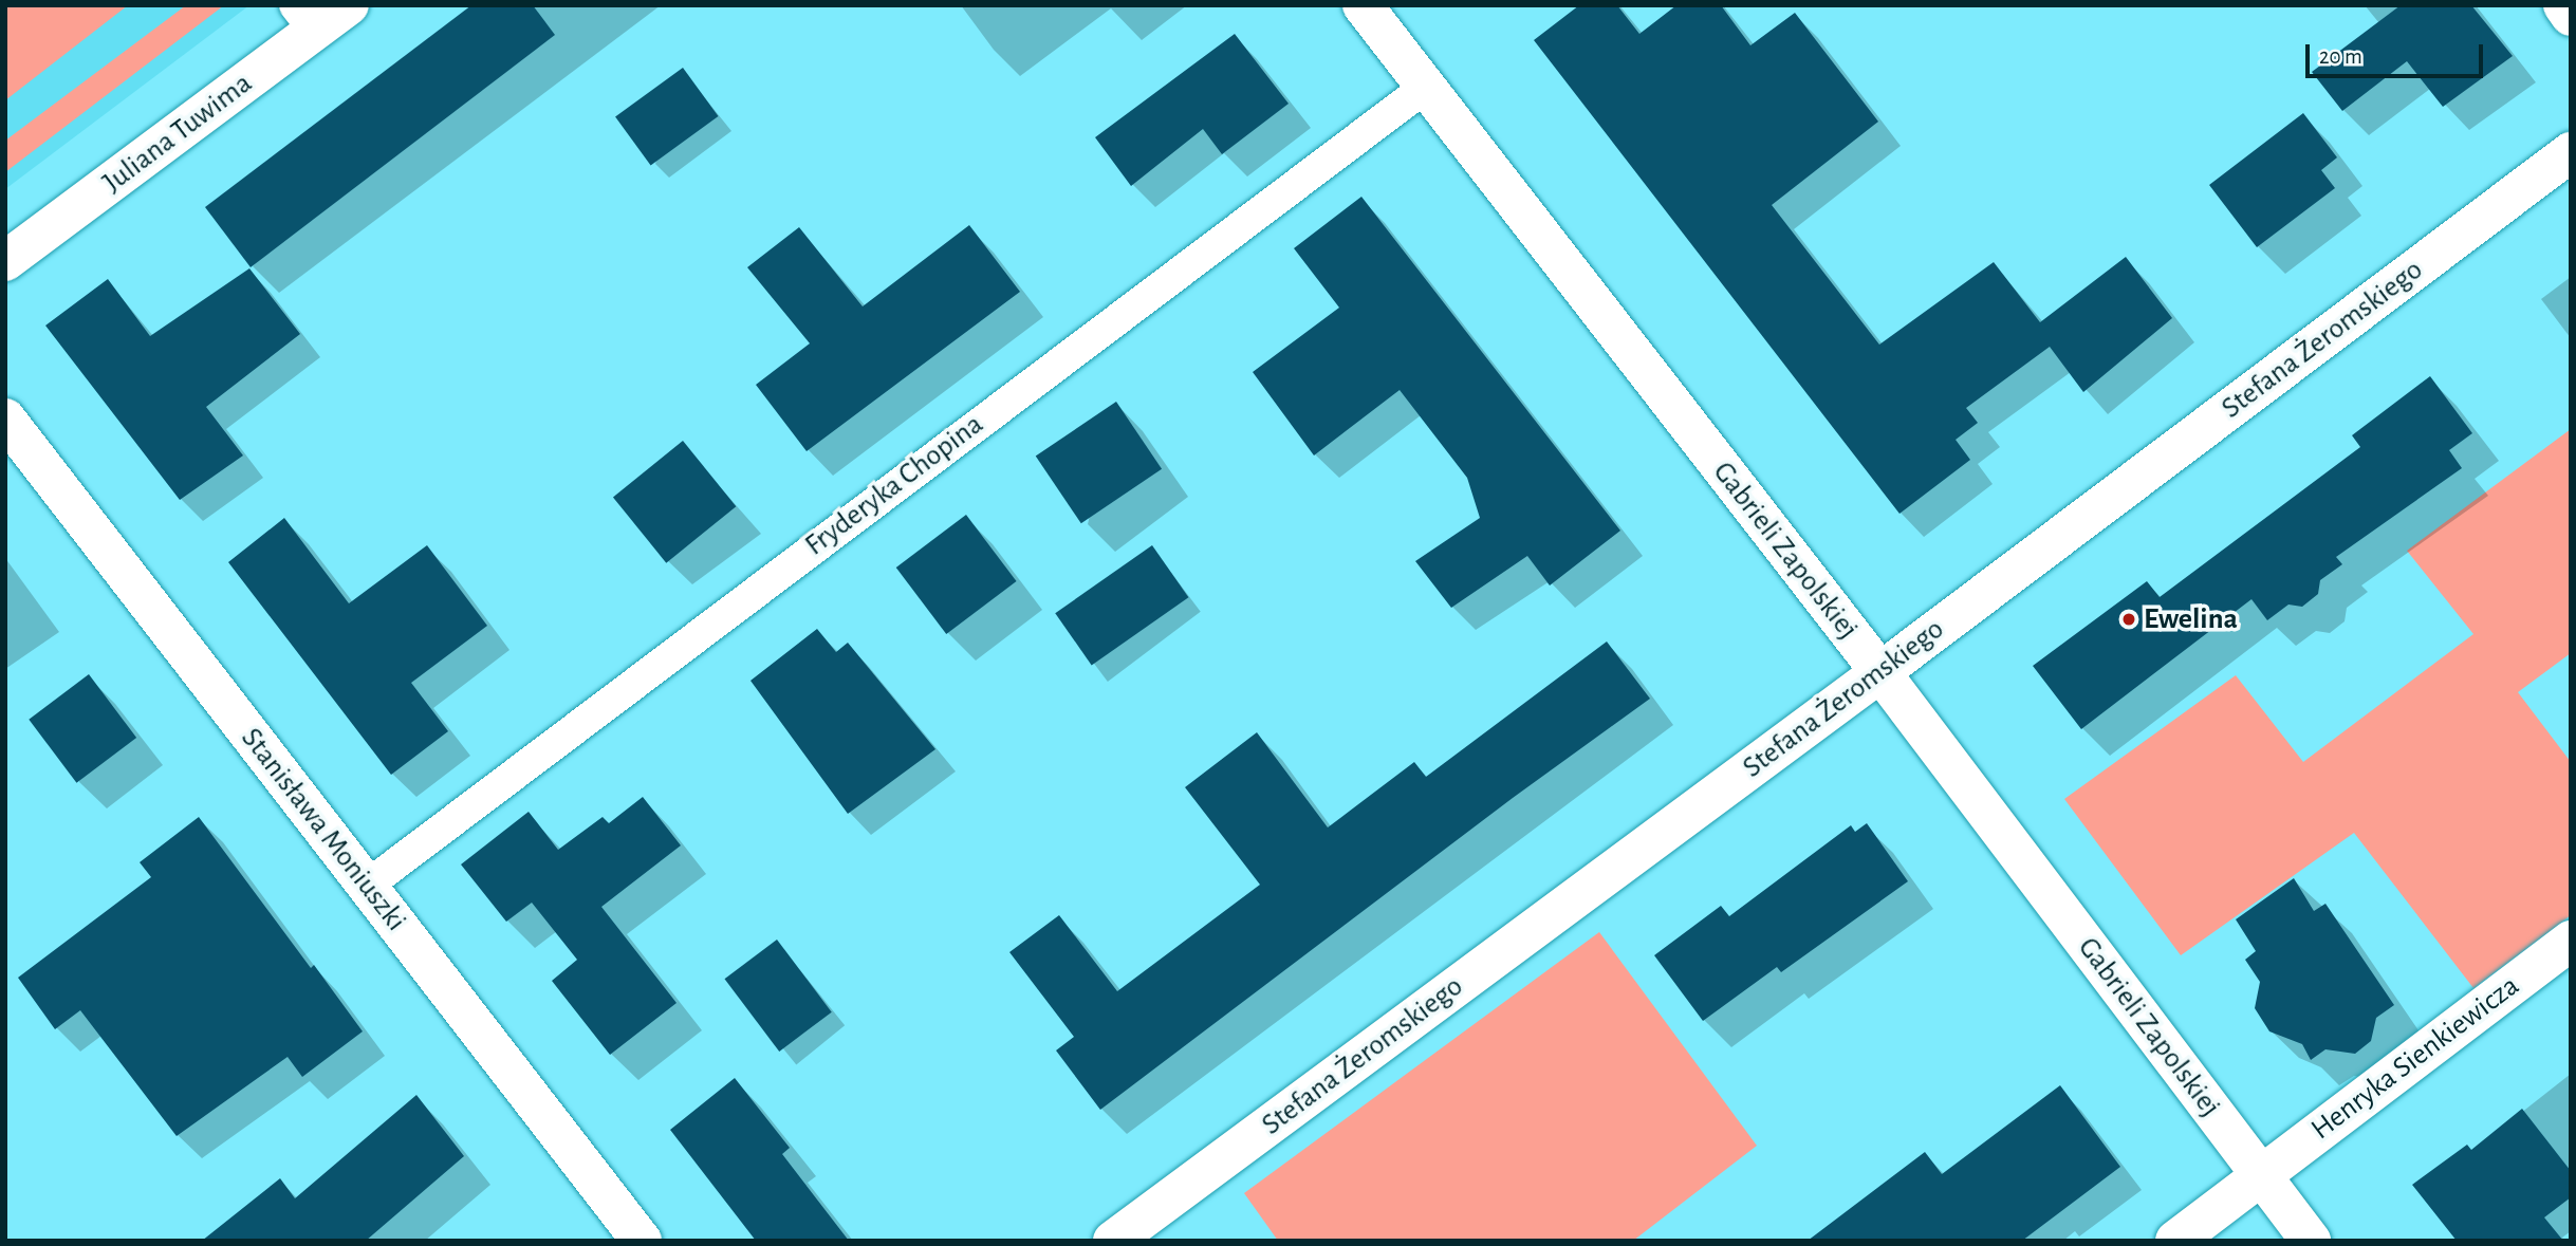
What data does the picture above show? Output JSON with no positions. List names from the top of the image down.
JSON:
{
  "streets": {
    "street": [
      "Juliana Tuwima",
      "Stefana Żeromskiego",
      "Gabrieli Zapolskiej",
      "Stanisława Moniuszki",
      "Henryka Sienkiewicza"
    ],
    "lane": ["Fryderyka Chopina"]
  },
  "crossings": [
    ["Stefana Żeromskiego", "Gabrieli Zapolskiej"],
    ["Fryderyka Chopina", "Gabrieli Zapolskiej"],
    ["Fryderyka Chopina", "Stanisława Moniuszki"],
    ["Gabrieli Zapolskiej", "Henryka Sienkiewicza"]
  ],
  "places": ["Ewelina"],
  "scale_bar": "20 m"
}
